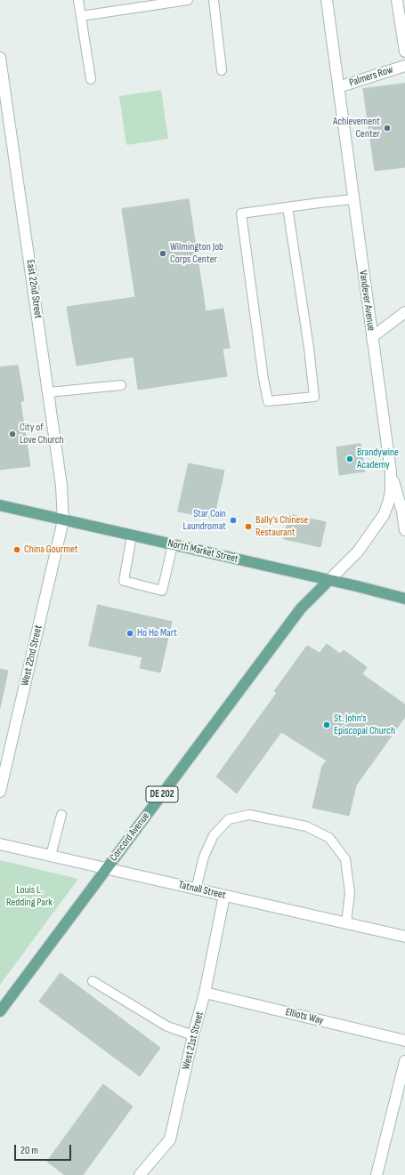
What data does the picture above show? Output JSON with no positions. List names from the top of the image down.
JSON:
{
  "streets": {
    "main road": ["North Market Street", "DE 202", "Concord Avenue"],
    "street": [
      "Palmers Row",
      "East 22nd Street",
      "Vandever Avenue",
      "West 22nd Street",
      "Tatnall Street",
      "Elliots Way",
      "West 21st Street"
    ]
  },
  "crossings": [
    ["Palmers Row", "Vandever Avenue"],
    ["East 22nd Street", "North Market Street"],
    ["East 22nd Street", "West 22nd Street"],
    ["Vandever Avenue", "North Market Street"],
    ["Vandever Avenue", "Concord Avenue"],
    ["North Market Street", "West 22nd Street"],
    ["North Market Street", "Concord Avenue"],
    ["Concord Avenue", "Tatnall Street"],
    ["Tatnall Street", "West 21st Street"],
    ["Elliots Way", "West 21st Street"]
  ],
  "parks": ["Louis L. Redding Park"],
  "places": [
    "Achievement Center",
    "Wilmington Job Corps Center",
    "City of Love Church",
    "Brandywine Academy",
    "Star Coin Laundromat",
    "Bally’s Chinese Restaurant",
    "China Gourmet",
    "Ho Ho Mart",
    "St. John's Episcopal Church"
  ],
  "scale_bar": "20 m"
}
